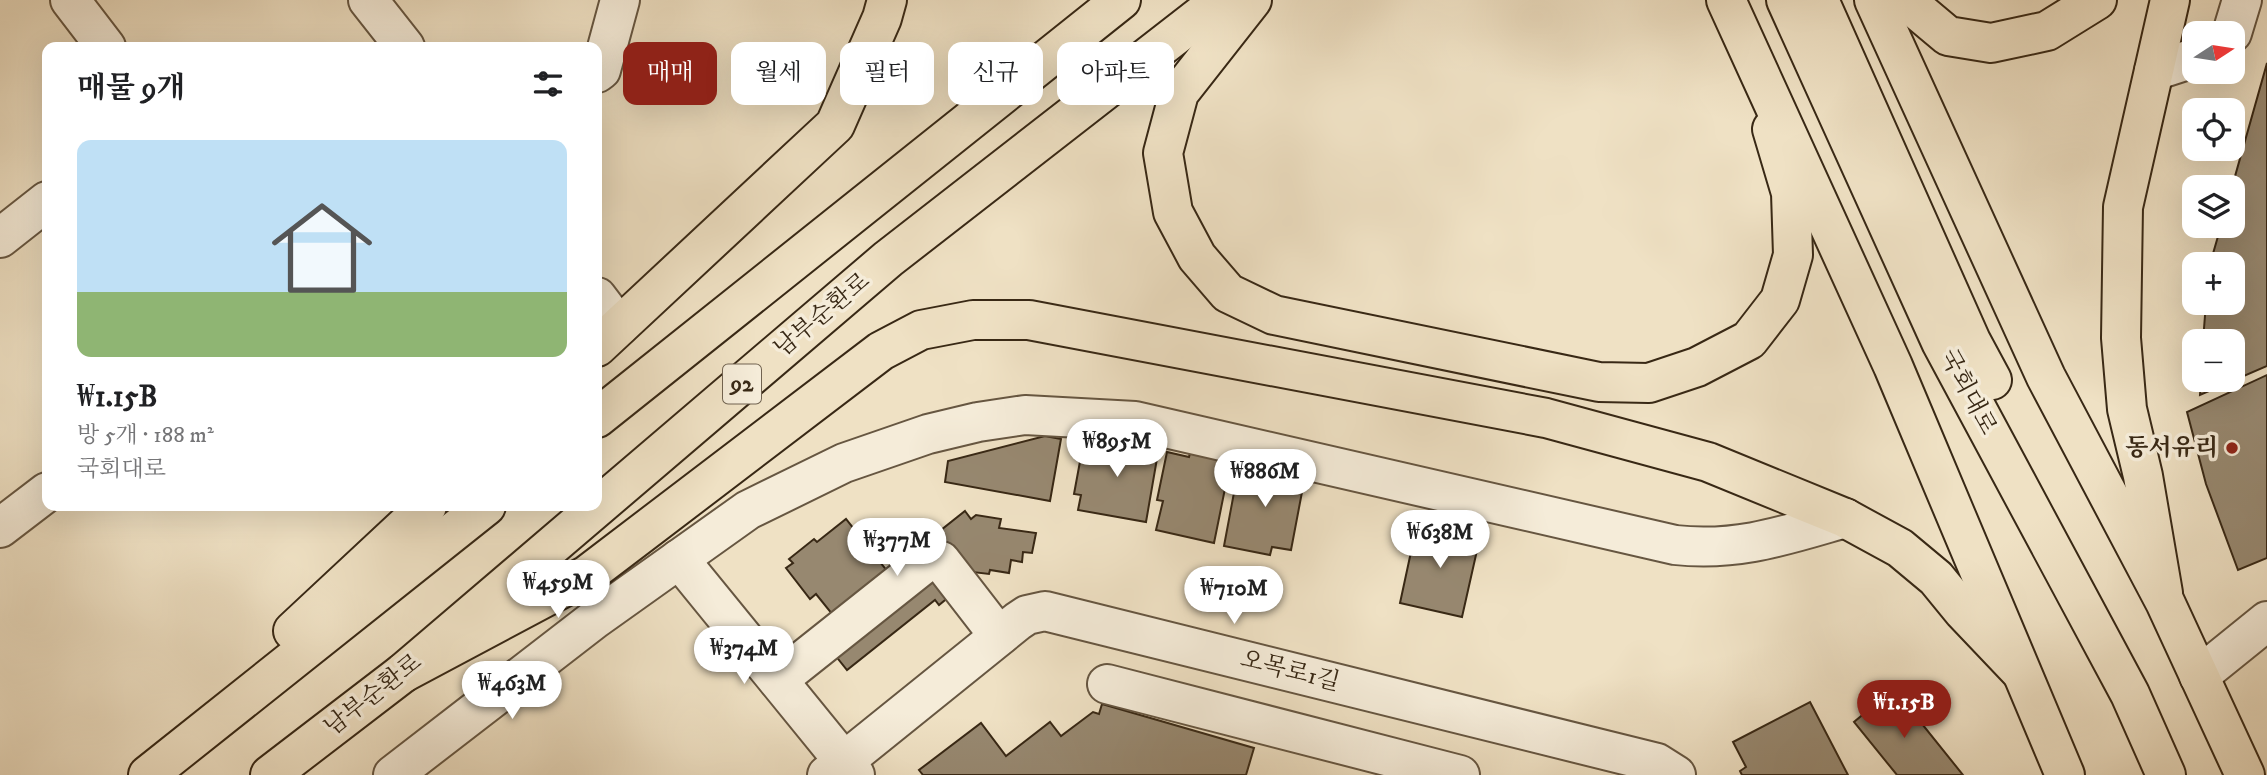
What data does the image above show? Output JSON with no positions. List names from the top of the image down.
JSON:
{
  "streets": {
    "main road": ["남부순환로", "92", "국회대로"],
    "street": ["오목로1길"]
  },
  "places": ["동서유리"],
  "north": "right",
  "page": {
    "map_buttons": ["+", "−"],
    "chip": [
      "매매",
      "월세",
      "필터",
      "신규",
      "아파트"
    ],
    "heading": "매물 9개",
    "list": [
      {
        "name": "₩1.15B",
        "note": "방 5개 · 188 m² · 국회대로"
      }
    ],
    "price": [
      "₩895M",
      "₩886M",
      "₩638M",
      "₩377M",
      "₩459M",
      "₩710M",
      "₩374M",
      "₩463M",
      "₩1.15B"
    ]
  }
}
